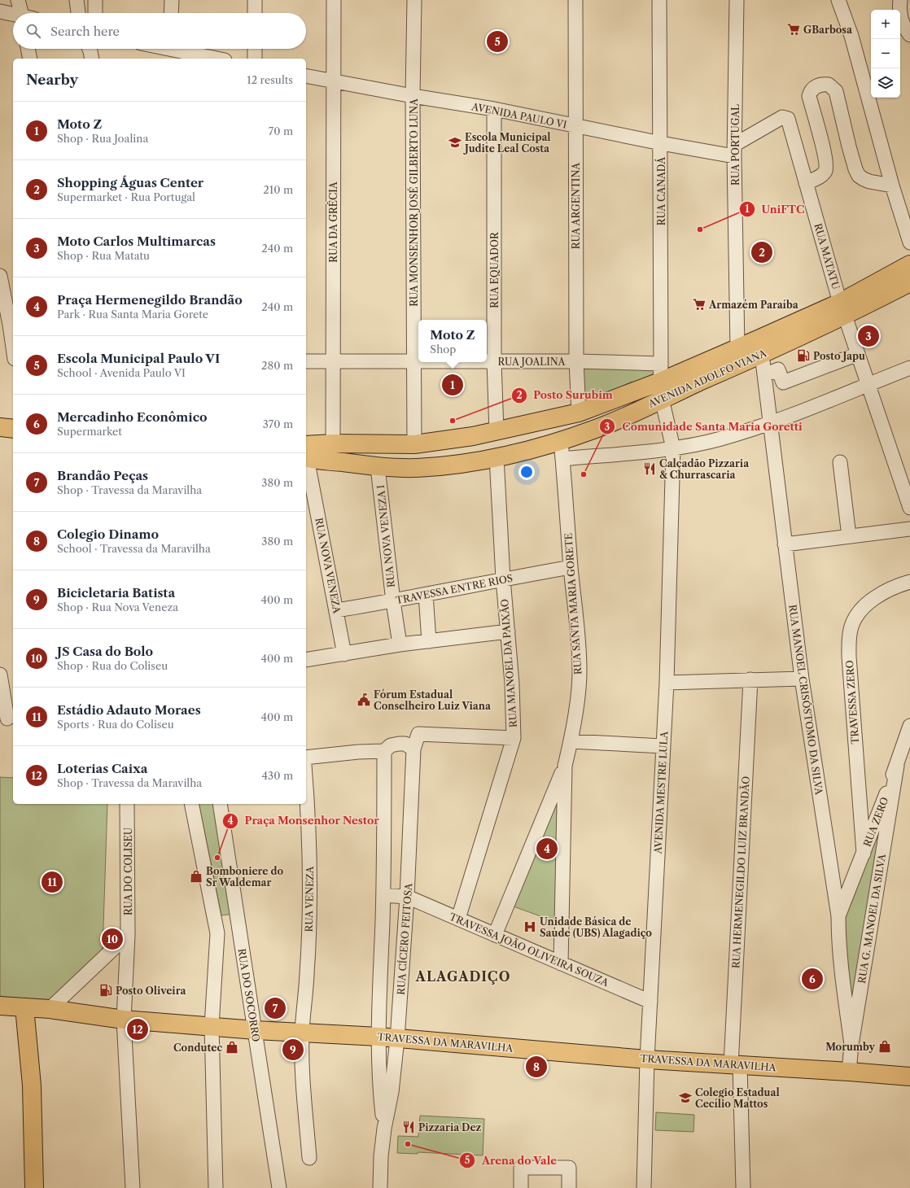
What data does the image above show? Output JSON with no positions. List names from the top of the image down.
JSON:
{
  "streets": {
    "main road": ["AVENIDA ADOLFO VIANA", "TRAVESSA DA MARAVILHA"],
    "street": [
      "AVENIDA PAULO VI",
      "RUA PORTUGAL",
      "RUA CANADÁ",
      "RUA MONSENHOR JOSÉ GILBERTO LUNA",
      "RUA ARGENTINA",
      "RUA DA GRÉCIA",
      "RUA MATATU",
      "RUA EQUADOR",
      "RUA JOALINA",
      "RUA NOVA VENEZA I",
      "RUA NOVA VENEZA",
      "TRAVESSA ENTRE RIOS",
      "RUA SANTA MARIA GORETE",
      "RUA MANOEL DA PAIXÃO",
      "RUA MANOEL CRISÓSTOMO DA SILVA",
      "TRAVESSA ZERO",
      "AVENIDA MESTRE LULA",
      "RUA ZERO",
      "RUA DO COLISEU",
      "RUA HERMENEGILDO LUIZ BRANDÃO",
      "RUA VENEZA",
      "RUA G. MANOEL DA SILVA",
      "RUA CÍCERO FEITOSA",
      "TRAVESSA JOÃO OLIVEIRA SOUZA",
      "RUA DO SOCORRO"
    ]
  },
  "crossings": [
    ["AVENIDA PAULO VI", "RUA PORTUGAL"],
    ["AVENIDA PAULO VI", "RUA CANADÁ"],
    ["AVENIDA PAULO VI", "RUA MONSENHOR JOSÉ GILBERTO LUNA"],
    ["AVENIDA PAULO VI", "RUA ARGENTINA"],
    ["AVENIDA PAULO VI", "RUA DA GRÉCIA"],
    ["AVENIDA PAULO VI", "RUA MATATU"],
    ["AVENIDA PAULO VI", "RUA EQUADOR"],
    ["RUA PORTUGAL", "RUA MATATU"],
    ["RUA PORTUGAL", "AVENIDA ADOLFO VIANA"],
    ["RUA CANADÁ", "RUA JOALINA"],
    ["RUA CANADÁ", "AVENIDA ADOLFO VIANA"],
    ["RUA CANADÁ", "AVENIDA MESTRE LULA"],
    ["RUA MONSENHOR JOSÉ GILBERTO LUNA", "RUA JOALINA"],
    ["RUA MONSENHOR JOSÉ GILBERTO LUNA", "AVENIDA ADOLFO VIANA"],
    ["RUA ARGENTINA", "RUA JOALINA"],
    ["RUA ARGENTINA", "AVENIDA ADOLFO VIANA"],
    ["RUA DA GRÉCIA", "RUA JOALINA"],
    ["RUA DA GRÉCIA", "AVENIDA ADOLFO VIANA"],
    ["RUA MATATU", "AVENIDA ADOLFO VIANA"],
    ["RUA EQUADOR", "RUA JOALINA"],
    ["RUA EQUADOR", "AVENIDA ADOLFO VIANA"],
    ["AVENIDA ADOLFO VIANA", "RUA NOVA VENEZA I"],
    ["AVENIDA ADOLFO VIANA", "RUA SANTA MARIA GORETE"],
    ["AVENIDA ADOLFO VIANA", "RUA MANOEL DA PAIXÃO"],
    ["AVENIDA ADOLFO VIANA", "RUA MANOEL CRISÓSTOMO DA SILVA"],
    ["AVENIDA ADOLFO VIANA", "AVENIDA MESTRE LULA"],
    ["RUA NOVA VENEZA I", "TRAVESSA ENTRE RIOS"],
    ["RUA NOVA VENEZA", "TRAVESSA ENTRE RIOS"],
    ["TRAVESSA ENTRE RIOS", "RUA SANTA MARIA GORETE"],
    ["TRAVESSA ENTRE RIOS", "RUA MANOEL DA PAIXÃO"],
    ["RUA SANTA MARIA GORETE", "TRAVESSA JOÃO OLIVEIRA SOUZA"],
    ["RUA MANOEL DA PAIXÃO", "RUA CÍCERO FEITOSA"],
    ["RUA MANOEL DA PAIXÃO", "TRAVESSA JOÃO OLIVEIRA SOUZA"],
    ["RUA MANOEL CRISÓSTOMO DA SILVA", "RUA ZERO"],
    ["RUA MANOEL CRISÓSTOMO DA SILVA", "RUA G. MANOEL DA SILVA"],
    ["TRAVESSA ZERO", "RUA ZERO"],
    ["AVENIDA MESTRE LULA", "TRAVESSA JOÃO OLIVEIRA SOUZA"],
    ["AVENIDA MESTRE LULA", "TRAVESSA DA MARAVILHA"],
    ["RUA ZERO", "RUA G. MANOEL DA SILVA"],
    ["RUA DO COLISEU", "TRAVESSA DA MARAVILHA"],
    ["RUA HERMENEGILDO LUIZ BRANDÃO", "TRAVESSA DA MARAVILHA"],
    ["RUA VENEZA", "TRAVESSA DA MARAVILHA"],
    ["RUA G. MANOEL DA SILVA", "TRAVESSA DA MARAVILHA"],
    ["RUA CÍCERO FEITOSA", "TRAVESSA JOÃO OLIVEIRA SOUZA"],
    ["RUA CÍCERO FEITOSA", "TRAVESSA DA MARAVILHA"],
    ["RUA DO SOCORRO", "TRAVESSA DA MARAVILHA"]
  ],
  "districts": ["ALAGADIÇO"],
  "places": {
    "supermarket": ["GBarbosa", "Armazém Paraíba"],
    "school or university": ["Escola Municipal Judite Leal Costa", "Colegio Estadual Cecílio Mattos"],
    "other": [
      "UniFTC",
      "Posto Surubim",
      "Comunidade Santa Maria Goretti",
      "Praça Monsenhor Nestor",
      "Arena do Vale"
    ],
    "fuel station": ["Posto Japu", "Posto Oliveira"],
    "restaurant": ["Calçadão Pizzaria & Churrascaria", "Pizzaria Dez"],
    "public building": ["Fórum Estadual Conselheiro Luiz Viana"],
    "shop": ["Bomboniere do Sr Waldemar", "Morumby", "Condutec"],
    "hospital": ["Unidade Básica de Saúde (UBS) Alagadiço"]
  },
  "page": {
    "map_buttons": ["+", "−"],
    "search": "Search here",
    "pins": [
      "5",
      "2",
      "3",
      "1",
      "4",
      "11",
      "10",
      "6",
      "7",
      "12",
      "9",
      "8"
    ],
    "heading": ["Nearby", "12 results"],
    "list": [
      {
        "mark": "1",
        "name": "Moto Z",
        "note": "Shop · Rua Joalina",
        "value": "70 m"
      },
      {
        "mark": "2",
        "name": "Shopping Águas Center",
        "note": "Supermarket · Rua Portugal",
        "value": "210 m"
      },
      {
        "mark": "3",
        "name": "Moto Carlos Multimarcas",
        "note": "Shop · Rua Matatu",
        "value": "240 m"
      },
      {
        "mark": "4",
        "name": "Praça Hermenegildo Brandão",
        "note": "Park · Rua Santa Maria Gorete",
        "value": "240 m"
      },
      {
        "mark": "5",
        "name": "Escola Municipal Paulo VI",
        "note": "School · Avenida Paulo VI",
        "value": "280 m"
      },
      {
        "mark": "6",
        "name": "Mercadinho Econômico",
        "note": "Supermarket",
        "value": "370 m"
      },
      {
        "mark": "7",
        "name": "Brandão Peças",
        "note": "Shop · Travessa da Maravilha",
        "value": "380 m"
      },
      {
        "mark": "8",
        "name": "Colegio Dinamo",
        "note": "School · Travessa da Maravilha",
        "value": "380 m"
      },
      {
        "mark": "9",
        "name": "Bicicletaria Batista",
        "note": "Shop · Rua Nova Veneza",
        "value": "400 m"
      },
      {
        "mark": "10",
        "name": "JS Casa do Bolo",
        "note": "Shop · Rua do Coliseu",
        "value": "400 m"
      },
      {
        "mark": "11",
        "name": "Estádio Adauto Moraes",
        "note": "Sports · Rua do Coliseu",
        "value": "400 m"
      },
      {
        "mark": "12",
        "name": "Loterias Caixa",
        "note": "Shop · Travessa da Maravilha",
        "value": "430 m"
      }
    ],
    "popup": ["Moto Z", "Shop"]
  }
}
